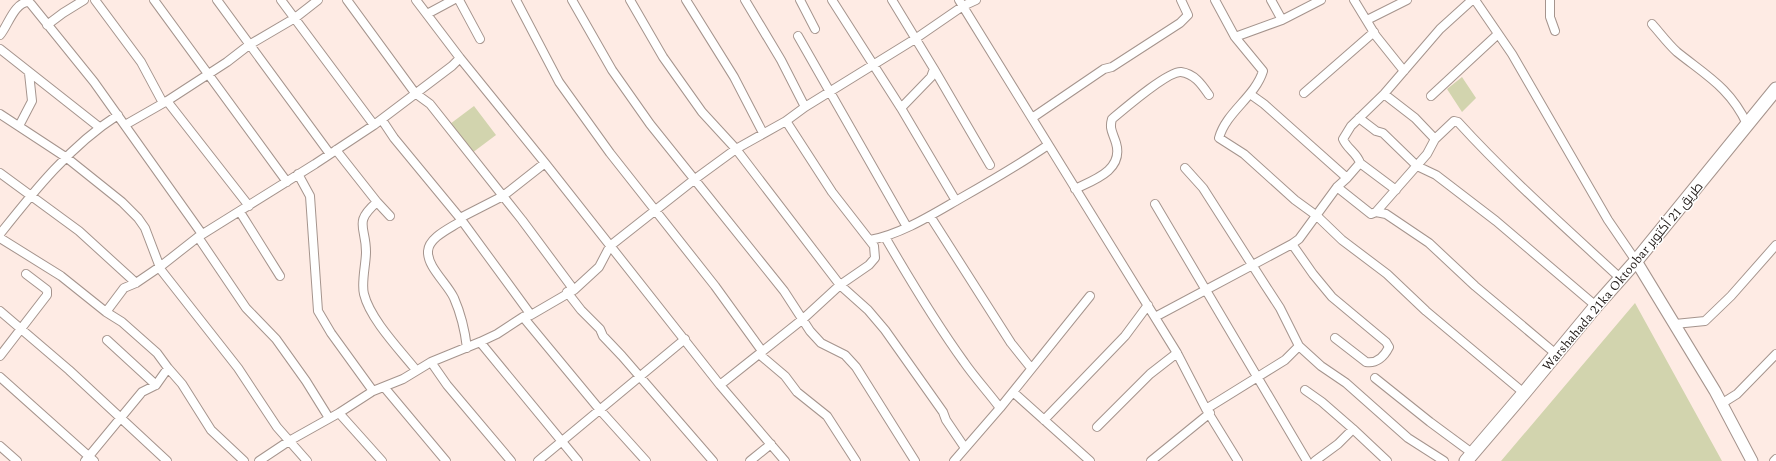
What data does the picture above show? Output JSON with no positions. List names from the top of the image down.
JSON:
{
  "streets": {
    "main road": ["Warshahada 21ka Oktoobar طريق 21 أكتوبر"]
  }
}
